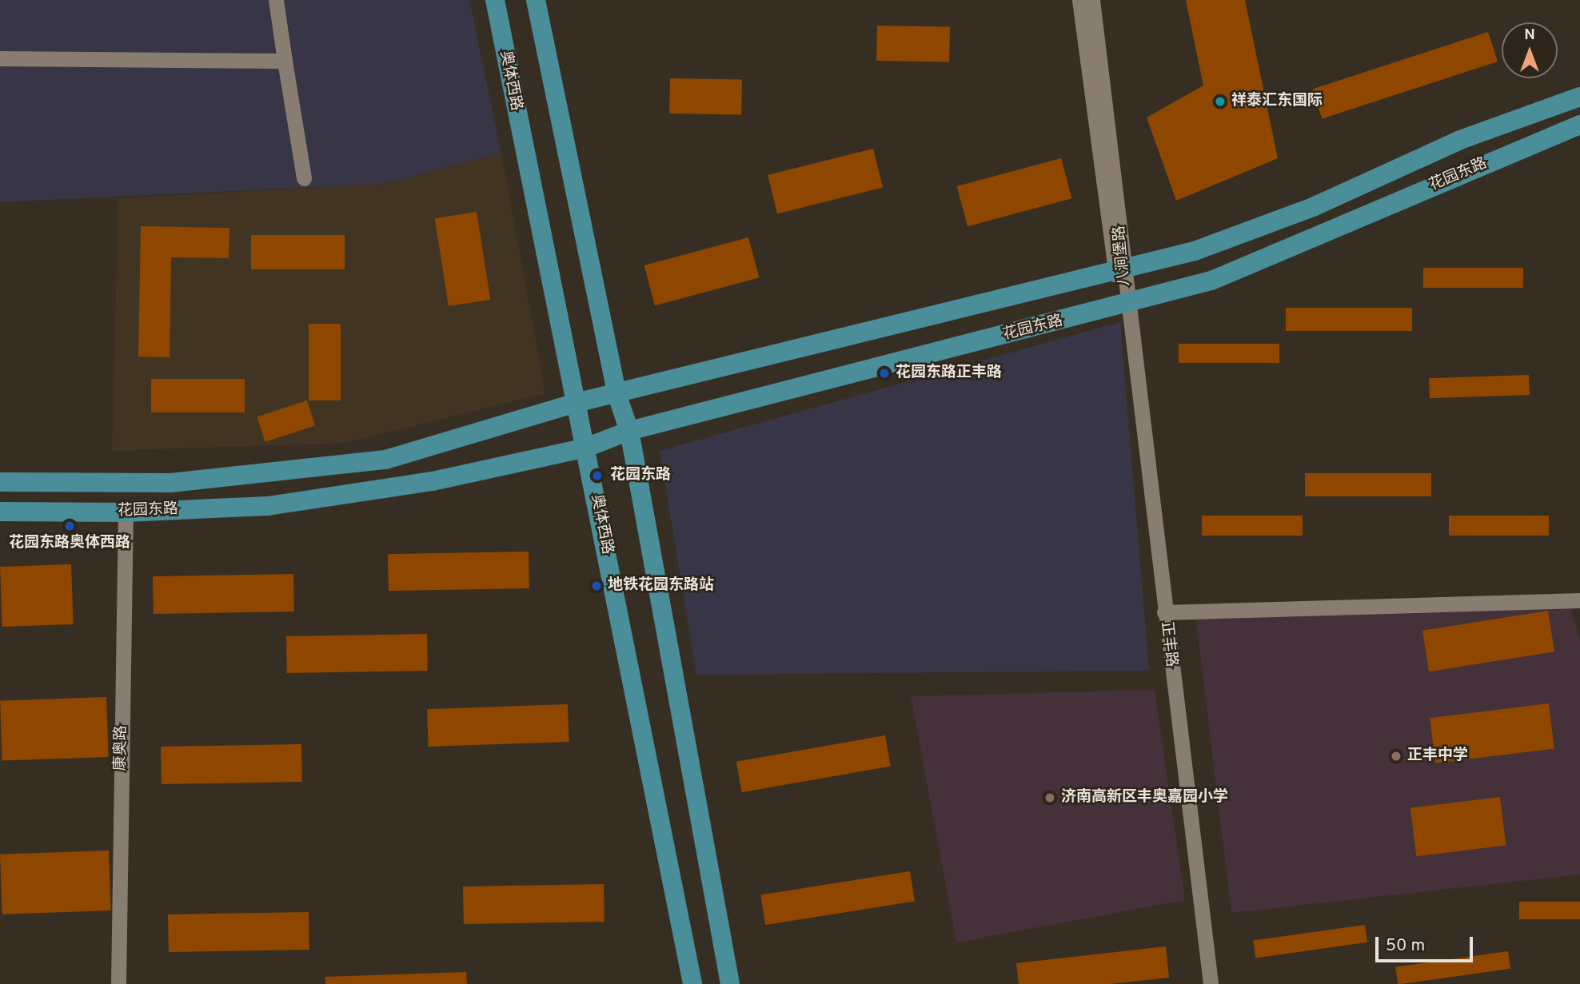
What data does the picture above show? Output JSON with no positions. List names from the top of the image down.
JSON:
{
  "streets": {
    "main road": ["奥体西路", "花园东路"],
    "street": ["八涧堡路", "正丰路", "康奥路"]
  },
  "crossings": [
    ["奥体西路", "花园东路"],
    ["花园东路", "八涧堡路"],
    ["花园东路", "正丰路"],
    ["花园东路", "康奥路"],
    ["八涧堡路", "正丰路"]
  ],
  "places": [
    "祥泰汇东国际",
    "花园东路正丰路",
    "花园东路",
    "花园东路奥体西路",
    "地铁花园东路站",
    "正丰中学",
    "济南高新区丰奥嘉园小学"
  ],
  "scale_bar": "50 m",
  "north": "top"
}
